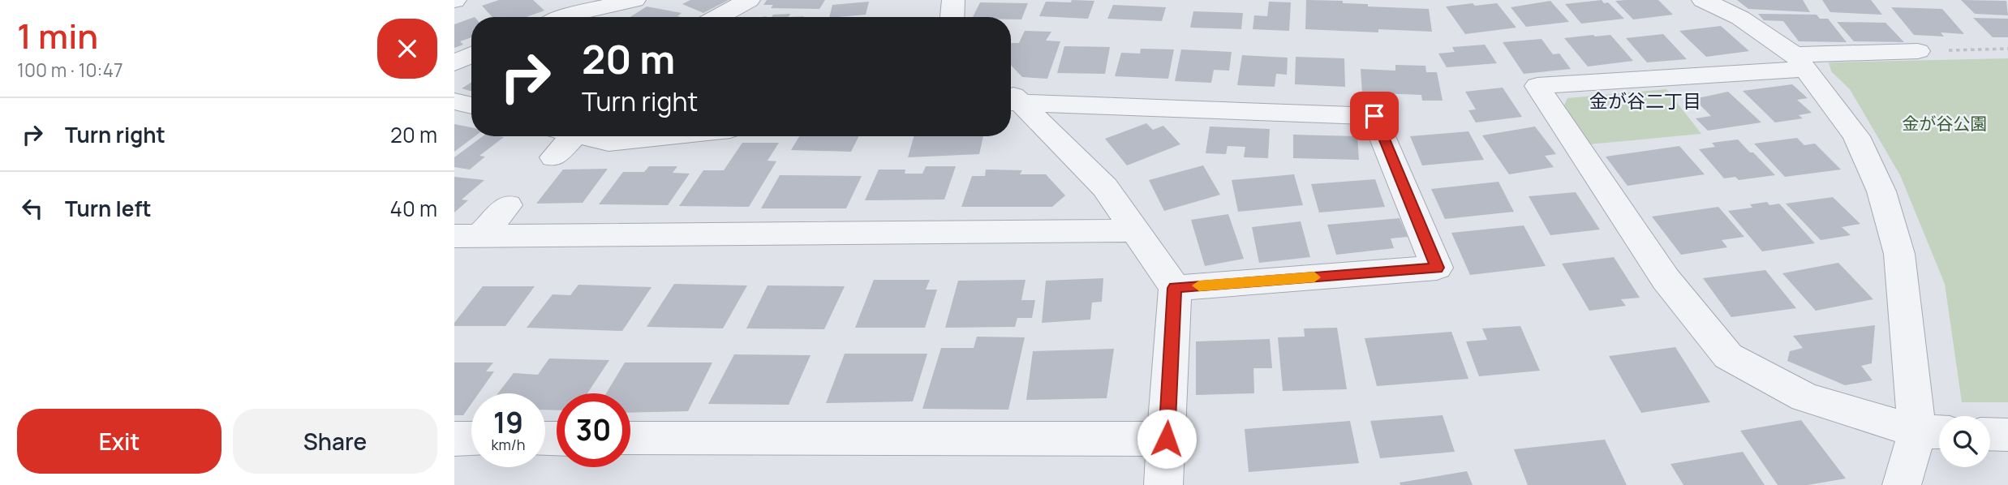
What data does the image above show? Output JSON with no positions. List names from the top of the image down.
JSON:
{
  "districts": ["金が谷二丁目"],
  "parks": ["金が谷公園"],
  "page": {
    "heading": ["1 min", "100 m · 10:47"],
    "turn": ["20 m", "Turn right"],
    "list": [
      {
        "name": "Turn right",
        "value": "20 m"
      },
      {
        "name": "Turn left",
        "value": "40 m"
      }
    ],
    "speed": "19 km/h",
    "limit": "30",
    "buttons": ["Exit", "Share"]
  }
}
